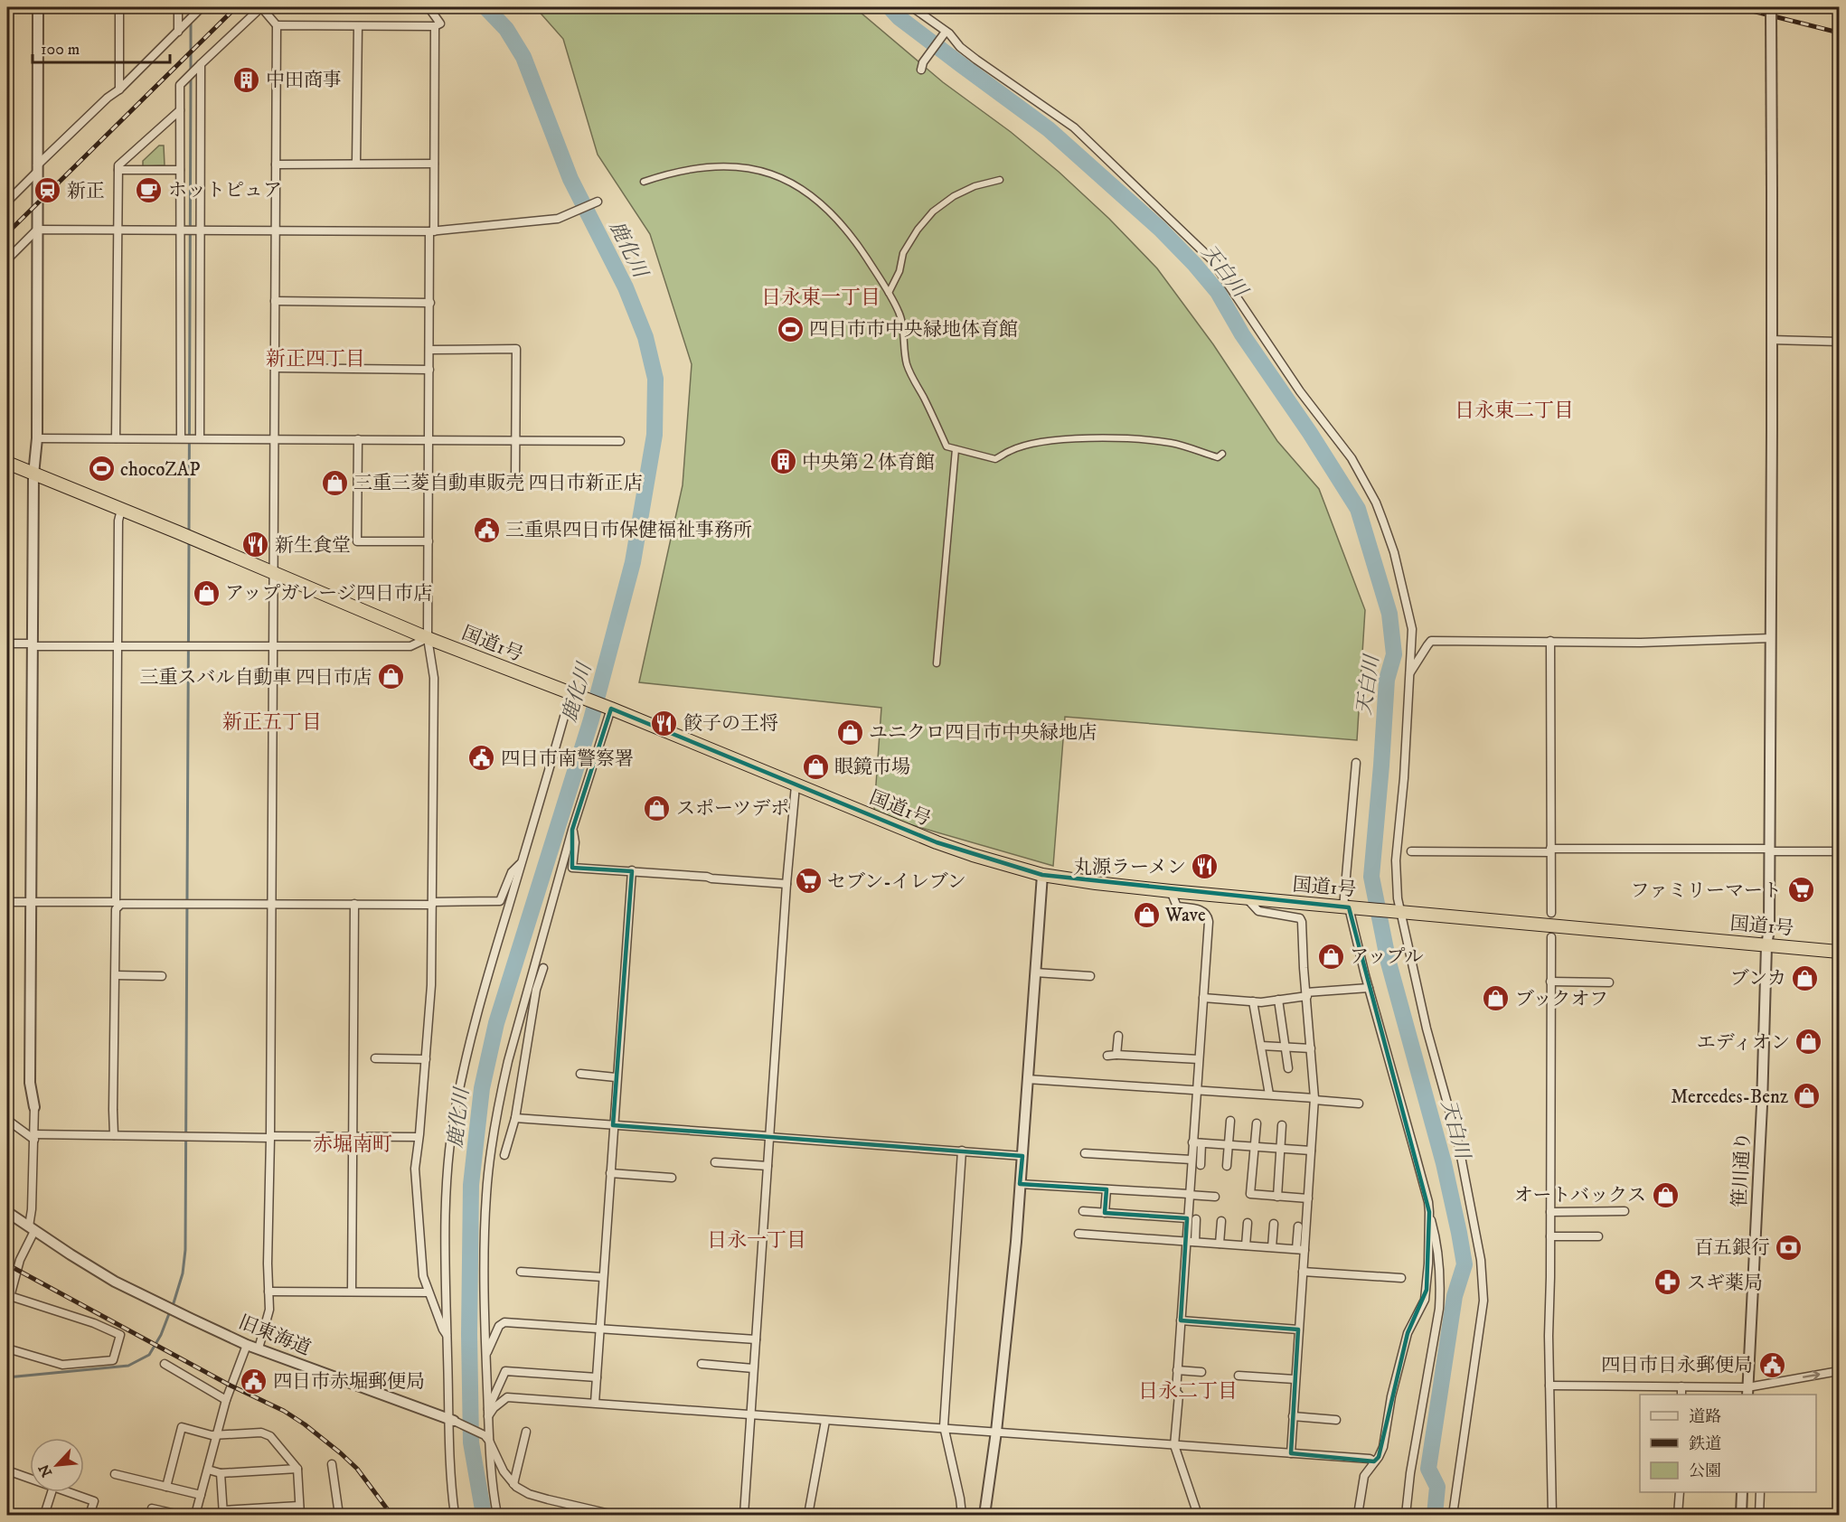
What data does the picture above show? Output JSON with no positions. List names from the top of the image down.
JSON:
{
  "streets": {
    "highway": ["国道1号"],
    "street": ["笹川通り", "旧東海道"]
  },
  "crossings": [
    ["国道1号", "笹川通り"]
  ],
  "districts": [
    "日永東一丁目",
    "新正四丁目",
    "日永東二丁目",
    "新正五丁目",
    "赤堀南町",
    "日永一丁目",
    "日永二丁目"
  ],
  "water": ["鹿化川", "天白川"],
  "places": {
    "building": ["中田商事", "中央第２体育館"],
    "cafe": ["ホットピュア"],
    "station": ["新正"],
    "sports": ["四日市市中央緑地体育館", "chocoZAP"],
    "shop": [
      "三重三菱自動車販売 四日市新正店",
      "アップガレージ四日市店",
      "三重スバル自動車 四日市店",
      "ユニクロ四日市中央緑地店",
      "眼鏡市場",
      "スポーツデポ",
      "Wave",
      "アップル",
      "ブンカ",
      "ブックオフ",
      "エディオン",
      "Mercedes-Benz",
      "オートバックス"
    ],
    "public building": [
      "三重県四日市保健福祉事務所",
      "四日市南警察署",
      "四日市日永郵便局",
      "四日市赤堀郵便局"
    ],
    "restaurant": ["新生食堂", "餃子の王将", "丸源ラーメン"],
    "supermarket": ["セブン-イレブン", "ファミリーマート"],
    "bank": ["百五銀行"],
    "pharmacy": ["スギ薬局"]
  },
  "legend": ["道路", "鉄道", "公園"],
  "scale_bar": "100 m",
  "north": "bottom left"
}
